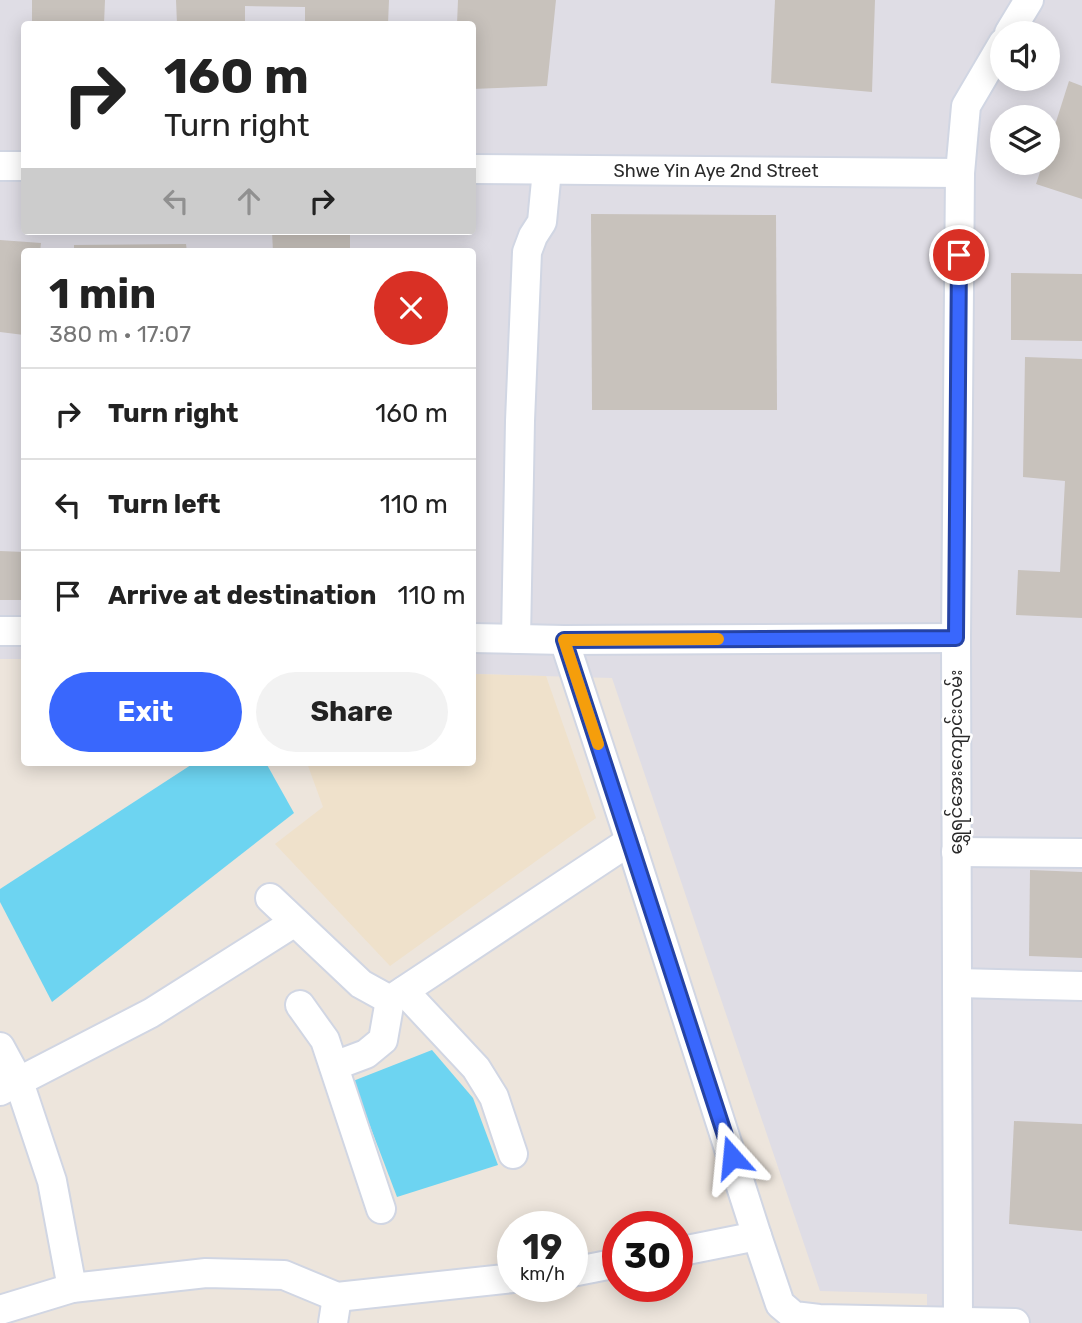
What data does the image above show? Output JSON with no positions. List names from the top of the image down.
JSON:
{
  "streets": {
    "street": ["Shwe Yin Aye 2nd Street", "ရွှေရင်အေးကျောင်းလမ်း"]
  },
  "crossings": [
    ["Shwe Yin Aye 2nd Street", "ရွှေရင်အေးကျောင်းလမ်း"]
  ],
  "page": {
    "turn": ["160 m", "Turn right"],
    "heading": ["1 min", "380 m · 17:07"],
    "list": [
      {
        "name": "Turn right",
        "value": "160 m"
      },
      {
        "name": "Turn left",
        "value": "110 m"
      },
      {
        "name": "Arrive at destination",
        "value": "110 m"
      }
    ],
    "buttons": ["Exit", "Share"],
    "speed": "19 km/h",
    "limit": "30"
  }
}
